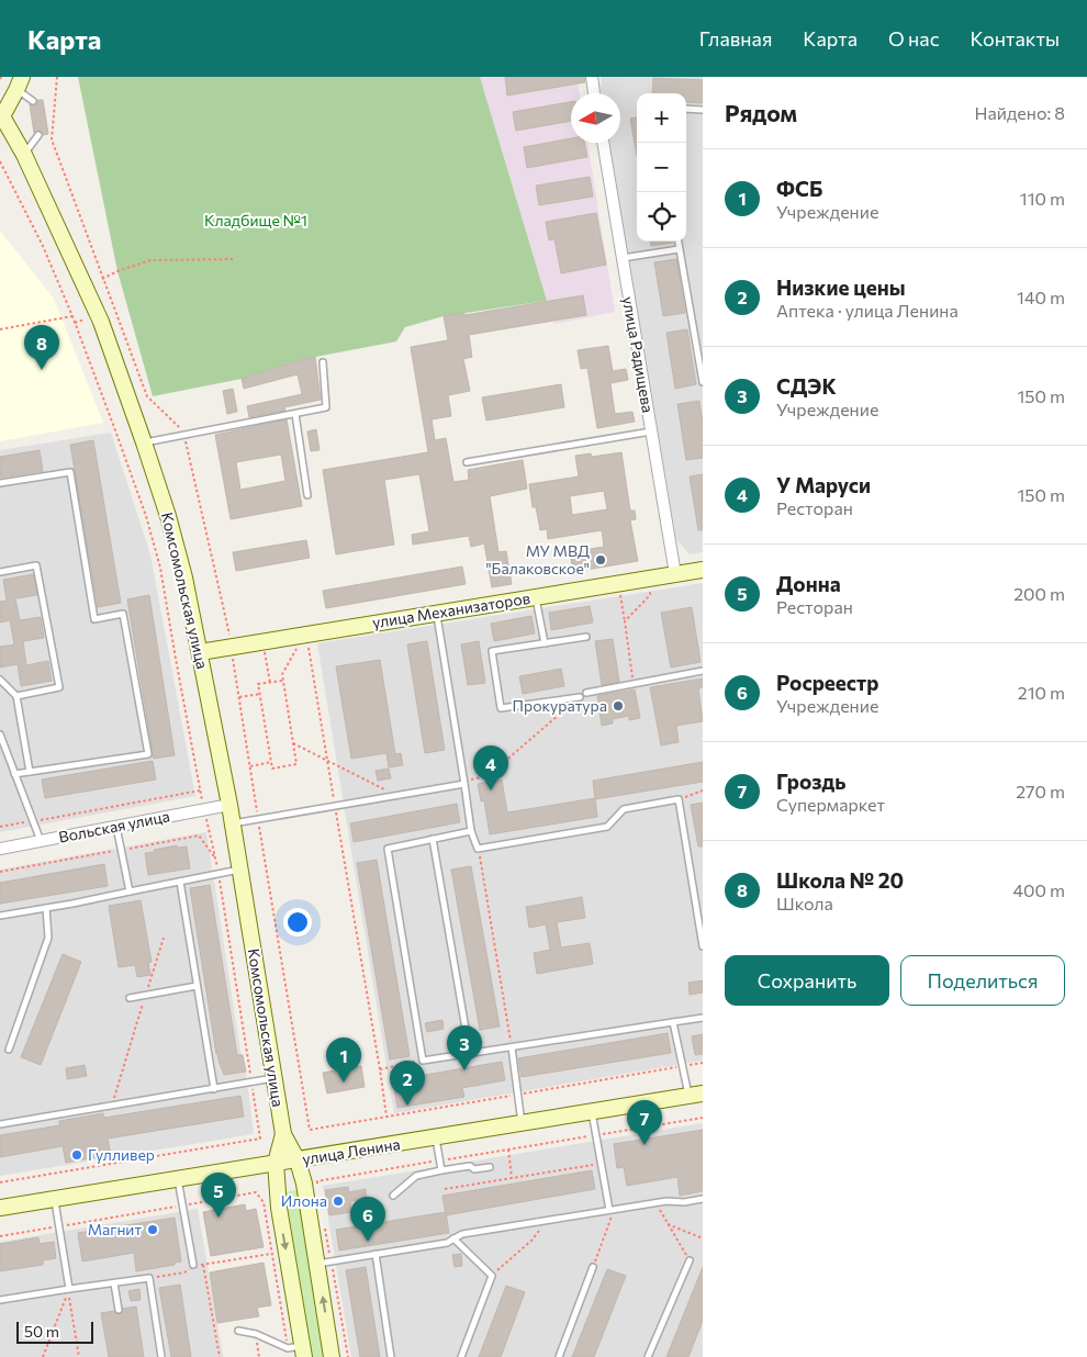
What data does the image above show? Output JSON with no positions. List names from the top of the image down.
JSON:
{
  "streets": {
    "main road": ["Комсомольская улица", "улица Механизаторов", "улица Ленина"],
    "street": ["улица Радищева", "Вольская улица"]
  },
  "crossings": [
    ["улица Радищева", "улица Механизаторов"],
    ["Комсомольская улица", "улица Механизаторов"],
    ["Комсомольская улица", "Вольская улица"],
    ["Комсомольская улица", "улица Ленина"]
  ],
  "parks": ["Кладбище №1"],
  "places": [
    "МУ МВД \"Балаковское\"",
    "Прокуратура",
    "Гулливер",
    "Илона",
    "Магнит"
  ],
  "scale_bar": "50 m",
  "north": "left",
  "page": {
    "header": "Карта",
    "nav": [
      "Главная",
      "Карта",
      "О нас",
      "Контакты"
    ],
    "heading": ["Рядом", "Найдено: 8"],
    "map_buttons": ["+", "−"],
    "list": [
      {
        "mark": "1",
        "name": "ФСБ",
        "note": "Учреждение",
        "value": "110 m"
      },
      {
        "mark": "2",
        "name": "Низкие цены",
        "note": "Аптека · улица Ленина",
        "value": "140 m"
      },
      {
        "mark": "3",
        "name": "СДЭК",
        "note": "Учреждение",
        "value": "150 m"
      },
      {
        "mark": "4",
        "name": "У Маруси",
        "note": "Ресторан",
        "value": "150 m"
      },
      {
        "mark": "5",
        "name": "Донна",
        "note": "Ресторан",
        "value": "200 m"
      },
      {
        "mark": "6",
        "name": "Росреестр",
        "note": "Учреждение",
        "value": "210 m"
      },
      {
        "mark": "7",
        "name": "Гроздь",
        "note": "Супермаркет",
        "value": "270 m"
      },
      {
        "mark": "8",
        "name": "Школа № 20",
        "note": "Школа",
        "value": "400 m"
      }
    ],
    "pins": [
      "8",
      "4",
      "3",
      "1",
      "2",
      "7",
      "5",
      "6"
    ],
    "buttons": ["Сохранить", "Поделиться"],
    "scale": "50 m"
  }
}
